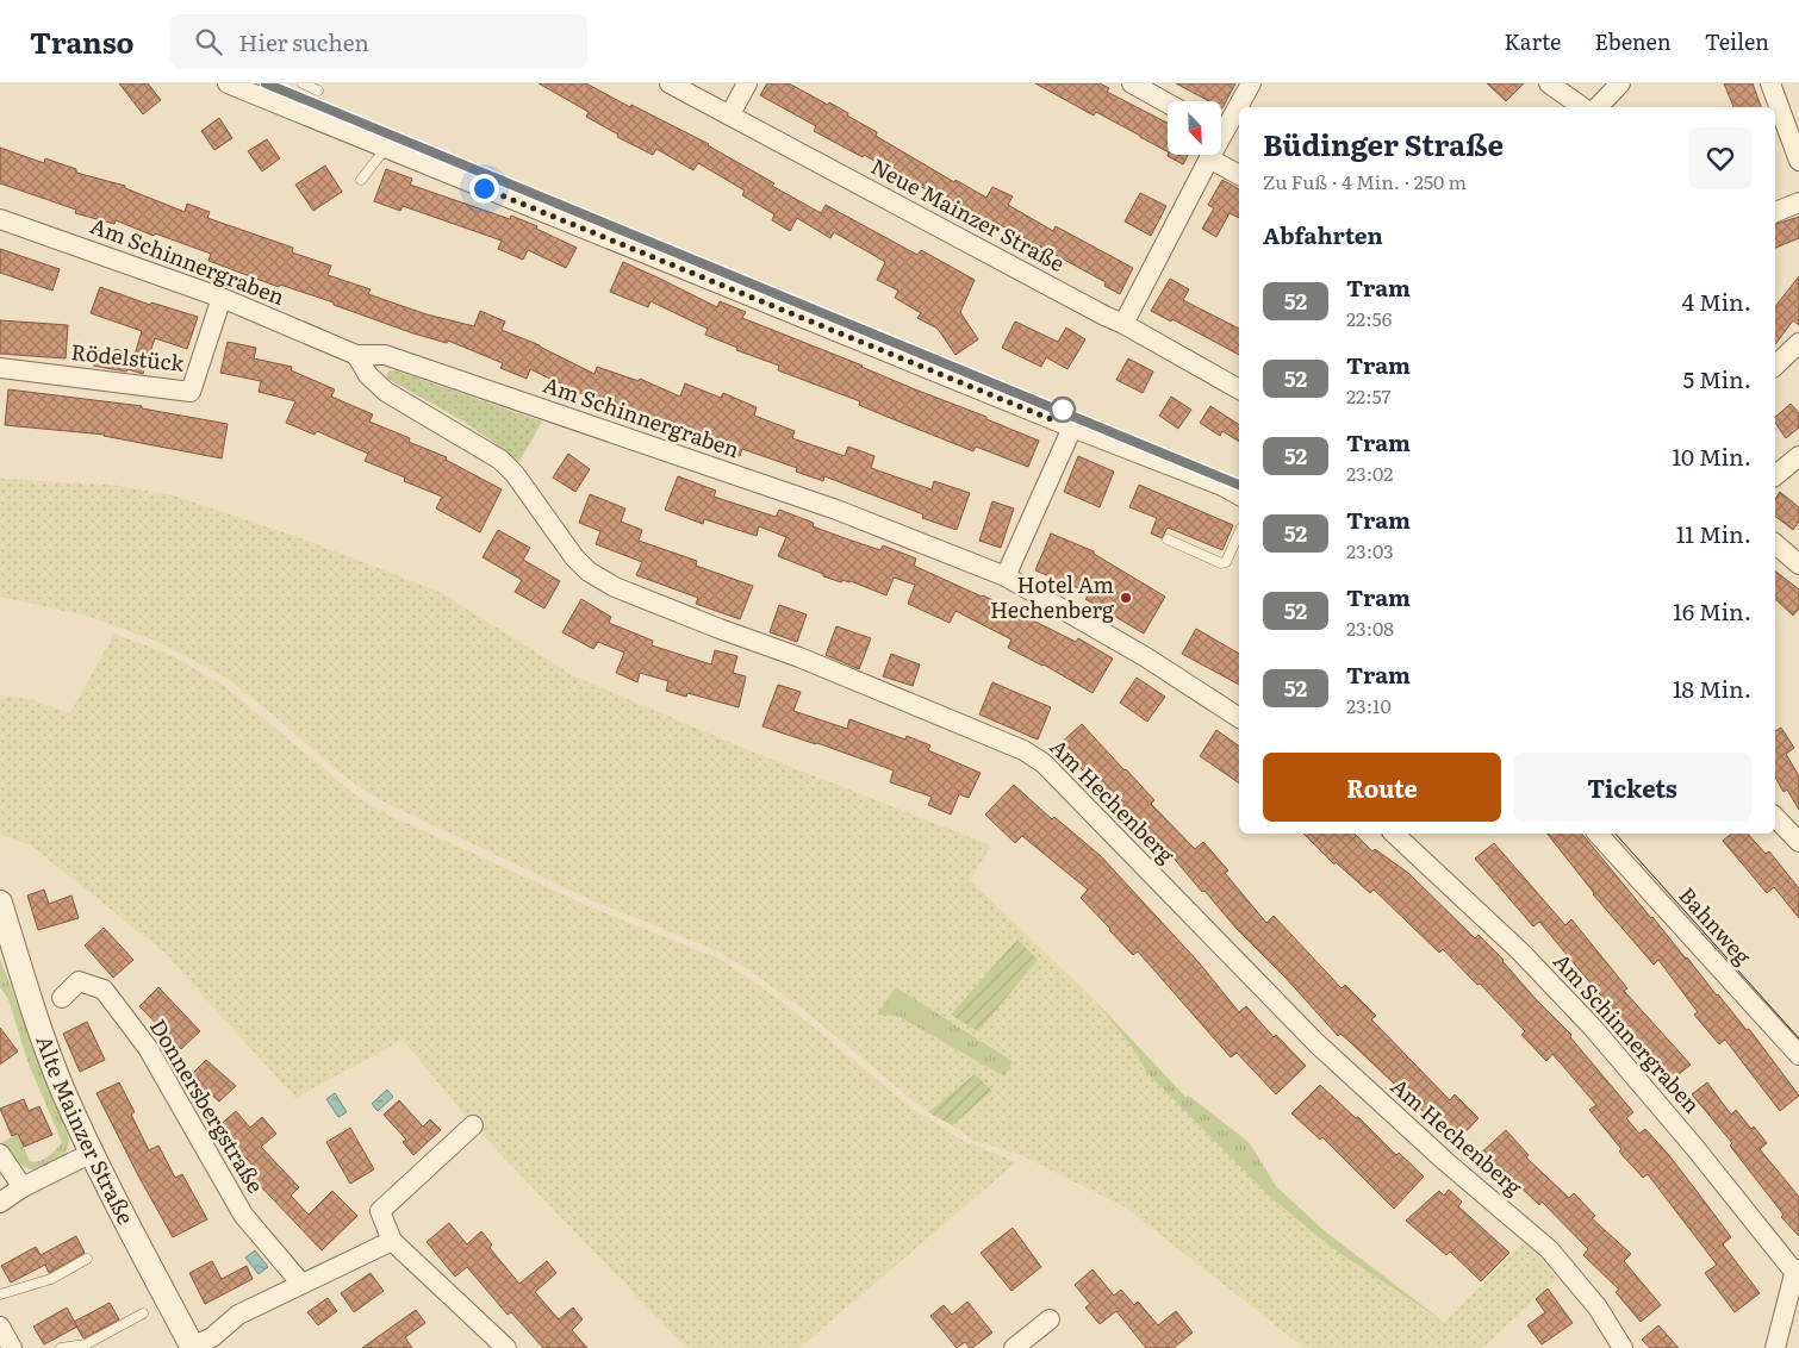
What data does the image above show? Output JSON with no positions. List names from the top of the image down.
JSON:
{
  "streets": {
    "street": [
      "Neue Mainzer Straße",
      "Am Schinnergraben",
      "Rödelstück",
      "Am Hechenberg",
      "Bahnweg",
      "Donnersbergstraße",
      "Alte Mainzer Straße"
    ]
  },
  "crossings": [
    ["Am Schinnergraben", "Rödelstück"],
    ["Am Schinnergraben", "Am Hechenberg"]
  ],
  "places": ["Hotel Am Hechenberg"],
  "lines": ["tram line 52"],
  "north": "bottom right",
  "page": {
    "header": "Transo",
    "search": "Hier suchen",
    "nav": ["Karte", "Ebenen", "Teilen"],
    "heading": [
      ["Büdinger Straße", "Zu Fuß · 4 Min. · 250 m"],
      "Abfahrten"
    ],
    "list": [
      {
        "mark": "52",
        "name": "Tram",
        "note": "22:56",
        "value": "4 Min."
      },
      {
        "mark": "52",
        "name": "Tram",
        "note": "22:57",
        "value": "5 Min."
      },
      {
        "mark": "52",
        "name": "Tram",
        "note": "23:02",
        "value": "10 Min."
      },
      {
        "mark": "52",
        "name": "Tram",
        "note": "23:03",
        "value": "11 Min."
      },
      {
        "mark": "52",
        "name": "Tram",
        "note": "23:08",
        "value": "16 Min."
      },
      {
        "mark": "52",
        "name": "Tram",
        "note": "23:10",
        "value": "18 Min."
      }
    ],
    "buttons": ["Route", "Tickets"]
  }
}
